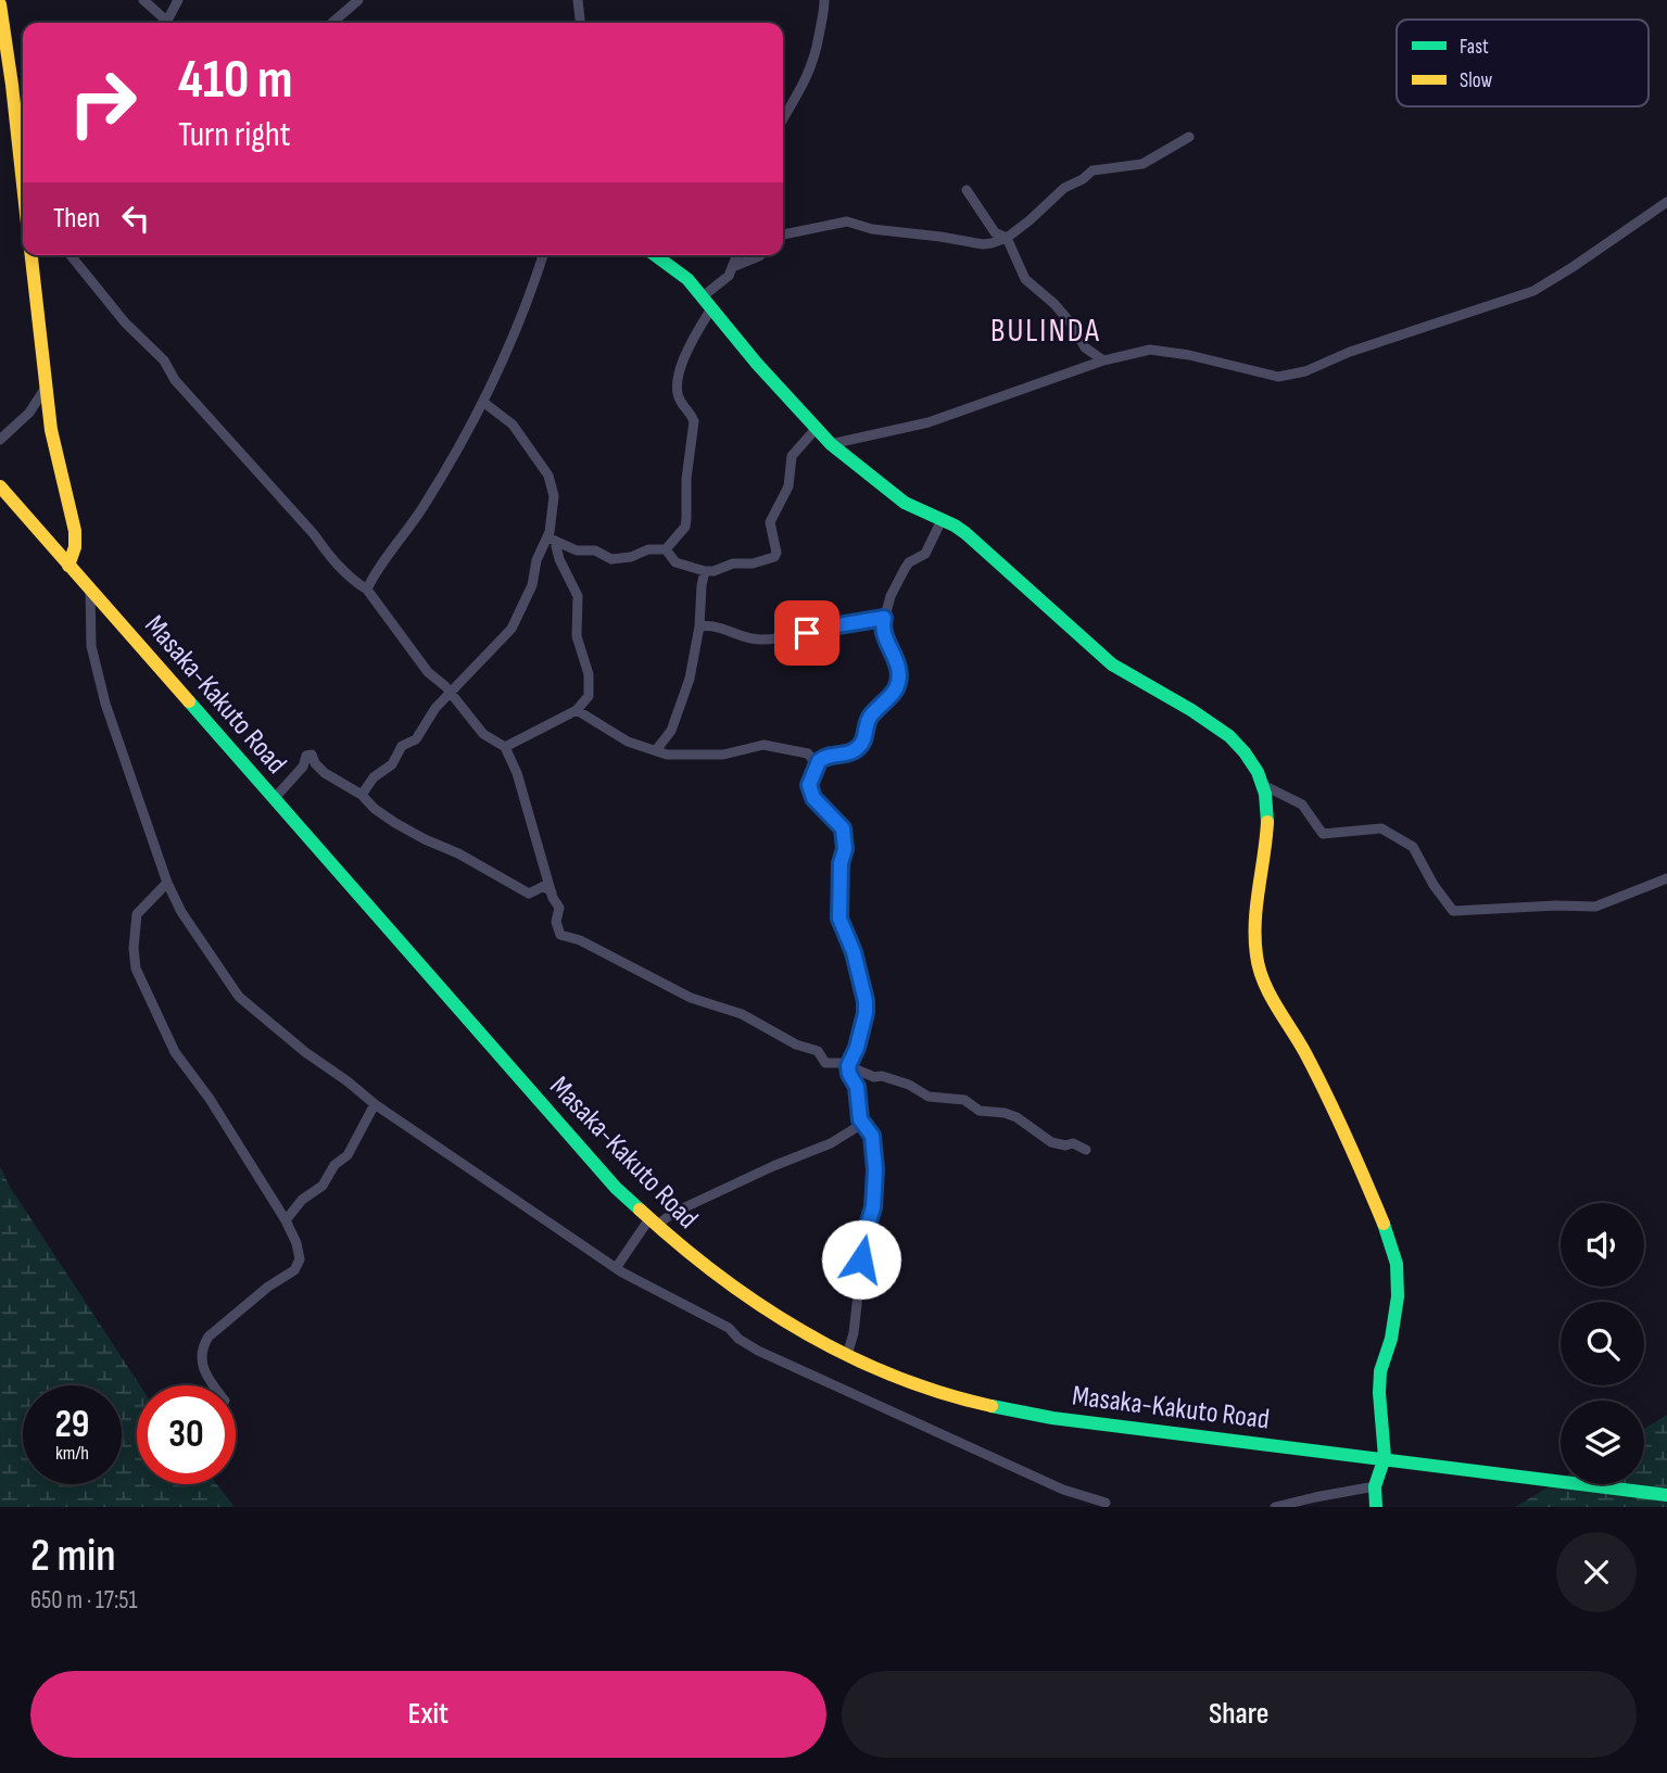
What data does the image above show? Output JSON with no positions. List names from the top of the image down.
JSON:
{
  "streets": {
    "main road": ["Masaka-Kakuto Road"]
  },
  "districts": ["BULINDA"],
  "legend": ["Fast", "Slow"],
  "page": {
    "turn": ["410 m", "Turn right"],
    "then": "Then",
    "speed": "29 km/h",
    "limit": "30",
    "heading": ["2 min", "650 m · 17:51"],
    "buttons": ["Exit", "Share"]
  }
}
